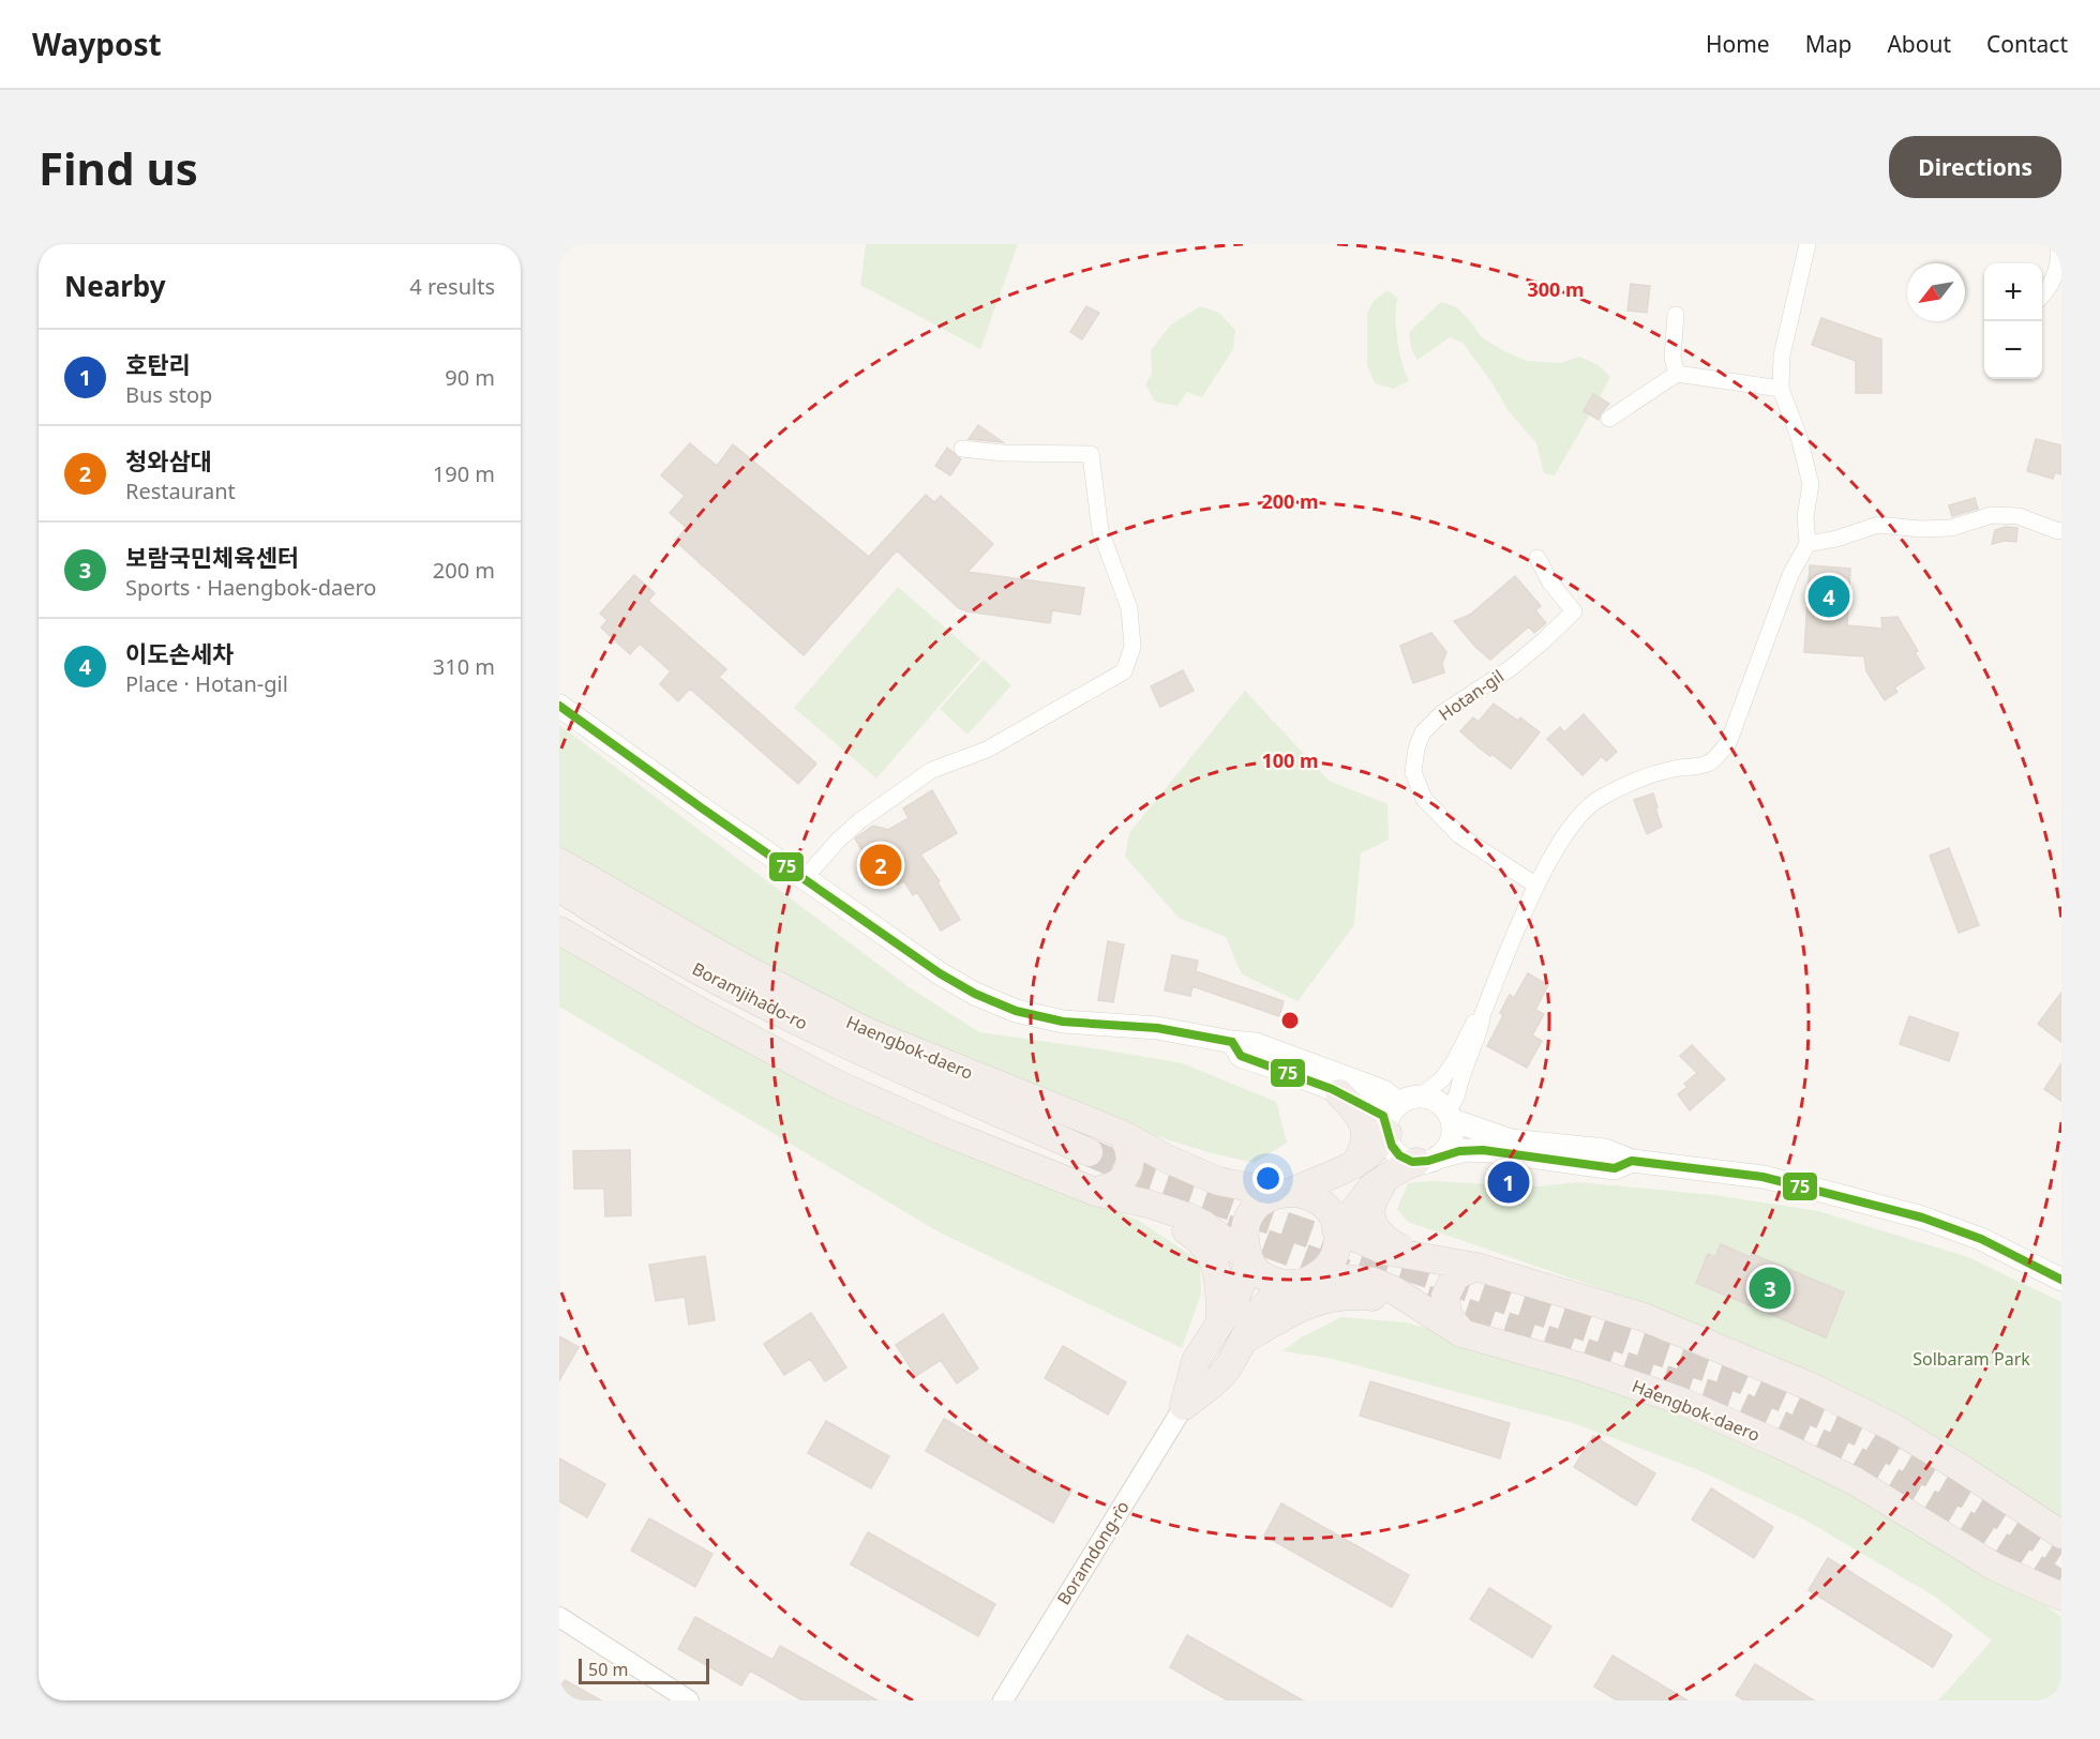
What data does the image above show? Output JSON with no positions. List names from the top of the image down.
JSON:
{
  "streets": {
    "highway": ["Boramjihado-ro", "Haengbok-daero"],
    "street": ["Hotan-gil", "Boramdong-ro"]
  },
  "parks": ["Solbaram Park"],
  "lines": ["transit line 75"],
  "scale_bar": "50 m",
  "north": "bottom left",
  "page": {
    "header": "Waypost",
    "nav": [
      "Home",
      "Map",
      "About",
      "Contact"
    ],
    "buttons": "Directions",
    "title": "Find us",
    "heading": ["Nearby", "4 results"],
    "map_buttons": ["+", "−"],
    "list": [
      {
        "mark": "1",
        "name": "호탄리",
        "note": "Bus stop",
        "value": "90 m"
      },
      {
        "mark": "2",
        "name": "청와삼대",
        "note": "Restaurant",
        "value": "190 m"
      },
      {
        "mark": "3",
        "name": "보람국민체육센터",
        "note": "Sports · Haengbok-daero",
        "value": "200 m"
      },
      {
        "mark": "4",
        "name": "이도손세차",
        "note": "Place · Hotan-gil",
        "value": "310 m"
      }
    ],
    "pins": [
      "4",
      "2",
      "1",
      "3"
    ],
    "scale": "50 m"
  },
  "rings": ["300 m", "200 m", "100 m"]
}
